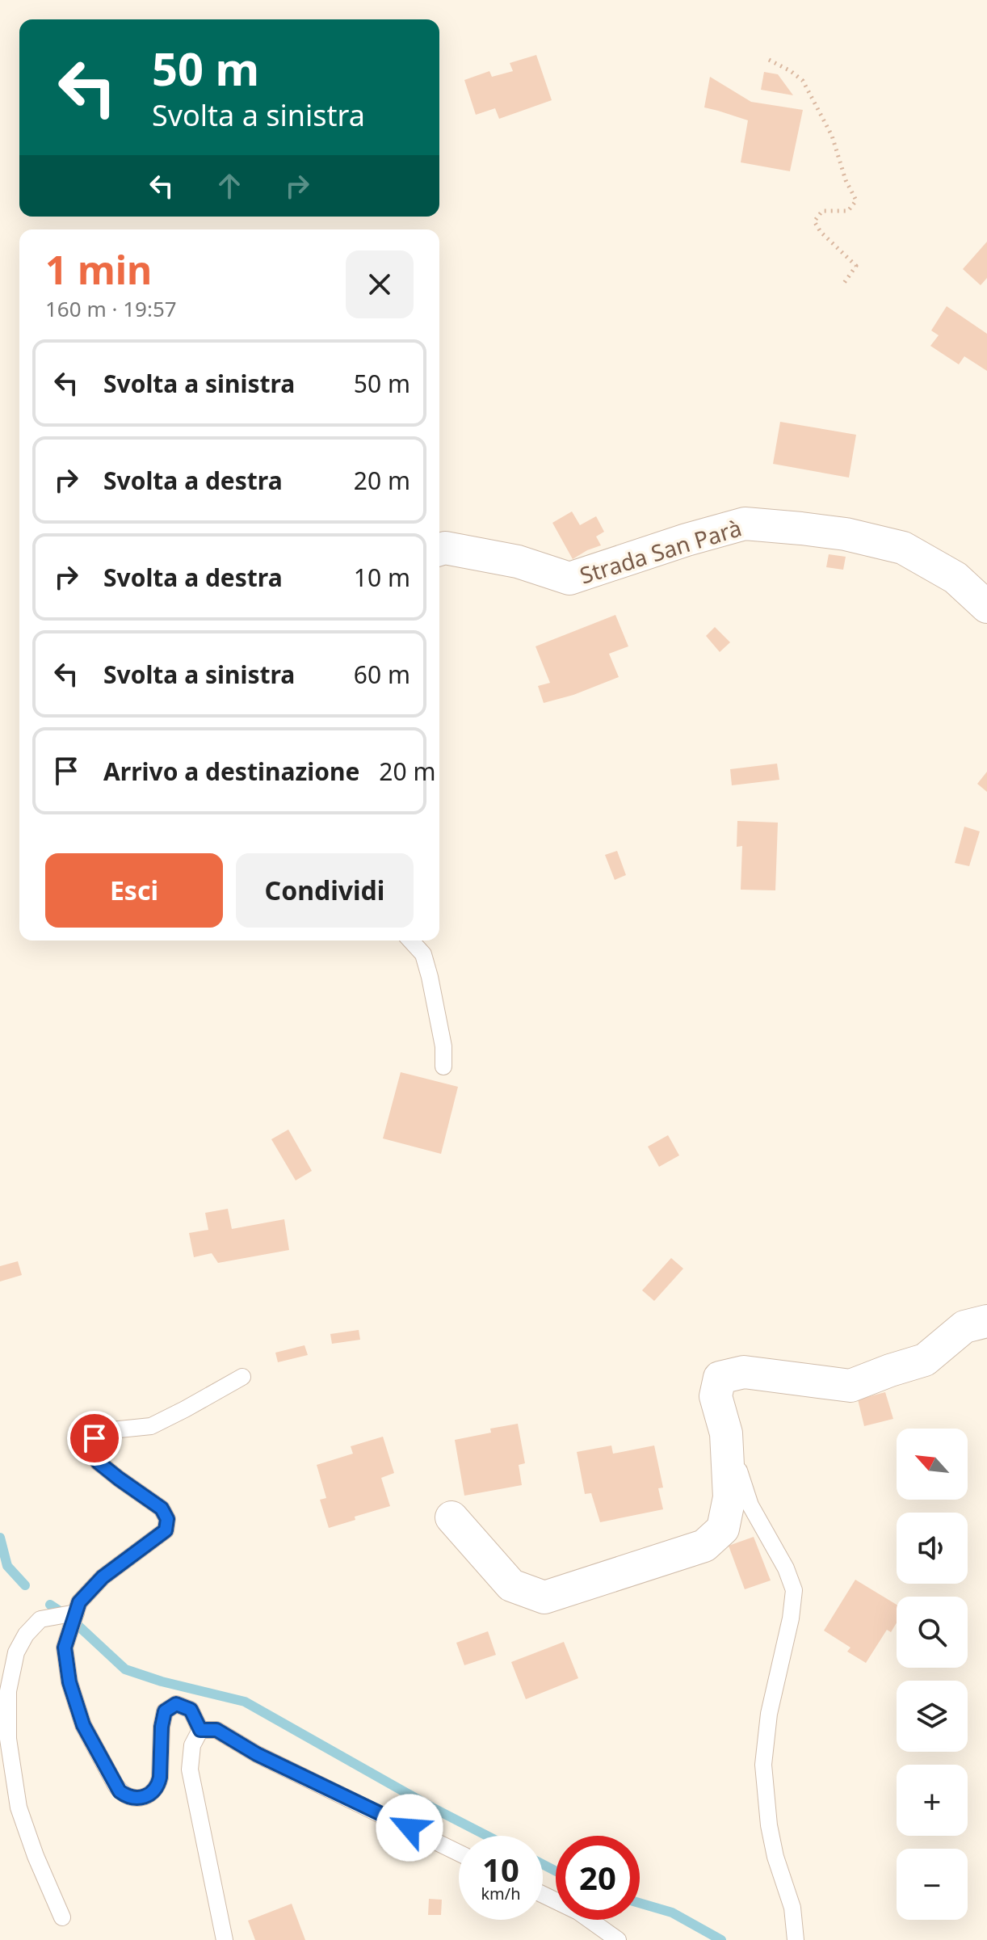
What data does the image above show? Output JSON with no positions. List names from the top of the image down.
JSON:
{
  "streets": {
    "street": ["Strada San Parà"]
  },
  "north": "top left",
  "page": {
    "turn": ["50 m", "Svolta a sinistra"],
    "heading": ["1 min", "160 m · 19:57"],
    "list": [
      {
        "name": "Svolta a sinistra",
        "value": "50 m"
      },
      {
        "name": "Svolta a destra",
        "value": "20 m"
      },
      {
        "name": "Svolta a destra",
        "value": "10 m"
      },
      {
        "name": "Svolta a sinistra",
        "value": "60 m"
      },
      {
        "name": "Arrivo a destinazione",
        "value": "20 m"
      }
    ],
    "buttons": ["Esci", "Condividi"],
    "map_buttons": ["+", "−"],
    "speed": "10 km/h",
    "limit": "20"
  }
}
